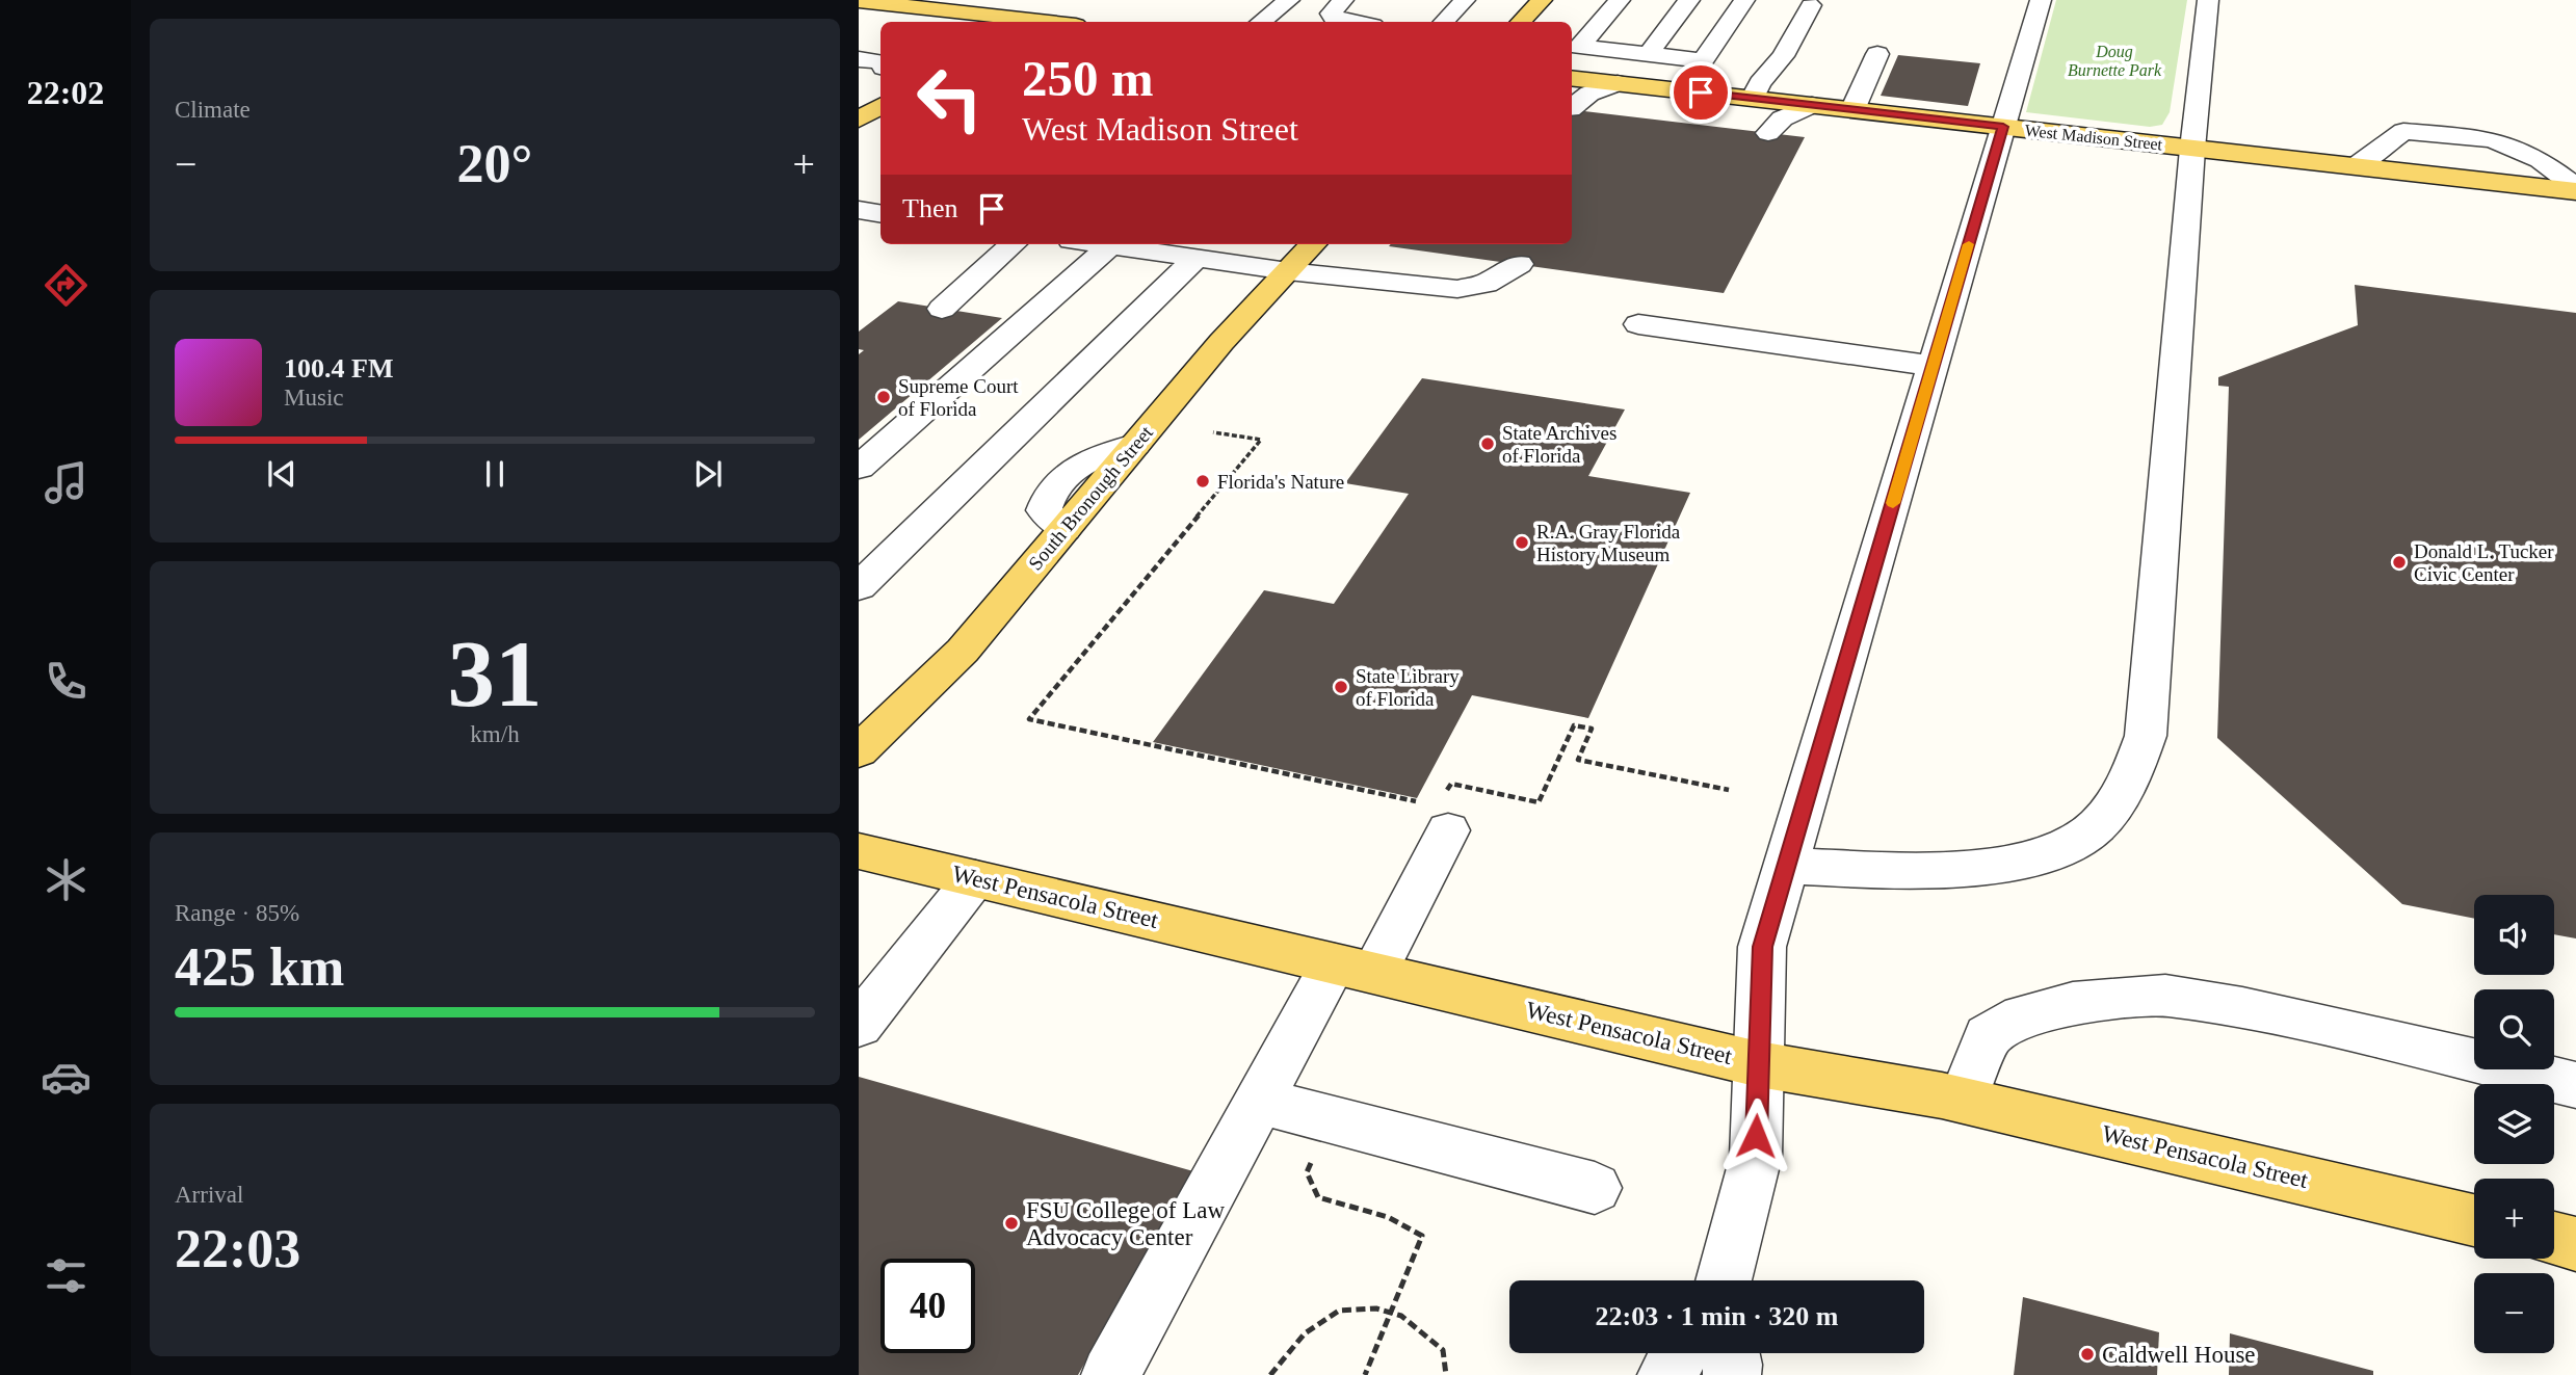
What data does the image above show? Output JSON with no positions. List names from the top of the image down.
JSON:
{
  "streets": {
    "main road": ["West Madison Street", "South Bronough Street", "West Pensacola Street"]
  },
  "parks": ["Doug Burnette Park"],
  "places": [
    "Supreme Court of Florida",
    "State Archives of Florida",
    "Florida's Nature",
    "R.A. Gray Florida History Museum",
    "Donald L. Tucker Civic Center",
    "State Library of Florida",
    "FSU College of Law Advocacy Center",
    "Caldwell House"
  ],
  "page": {
    "tabs": "22:02",
    "tile": [
      "Climate",
      ["31", "km/h"],
      ["Range · 85%", "425 km"],
      ["Arrival", "22:03"]
    ],
    "turn": ["250 m", "West Madison Street"],
    "heat": ["−", "20°", "+"],
    "then": "Then",
    "song": ["100.4 FM", "Music"],
    "map_buttons": ["+", "−"],
    "limit": "40",
    "trip": "22:03 · 1 min · 320 m"
  }
}
